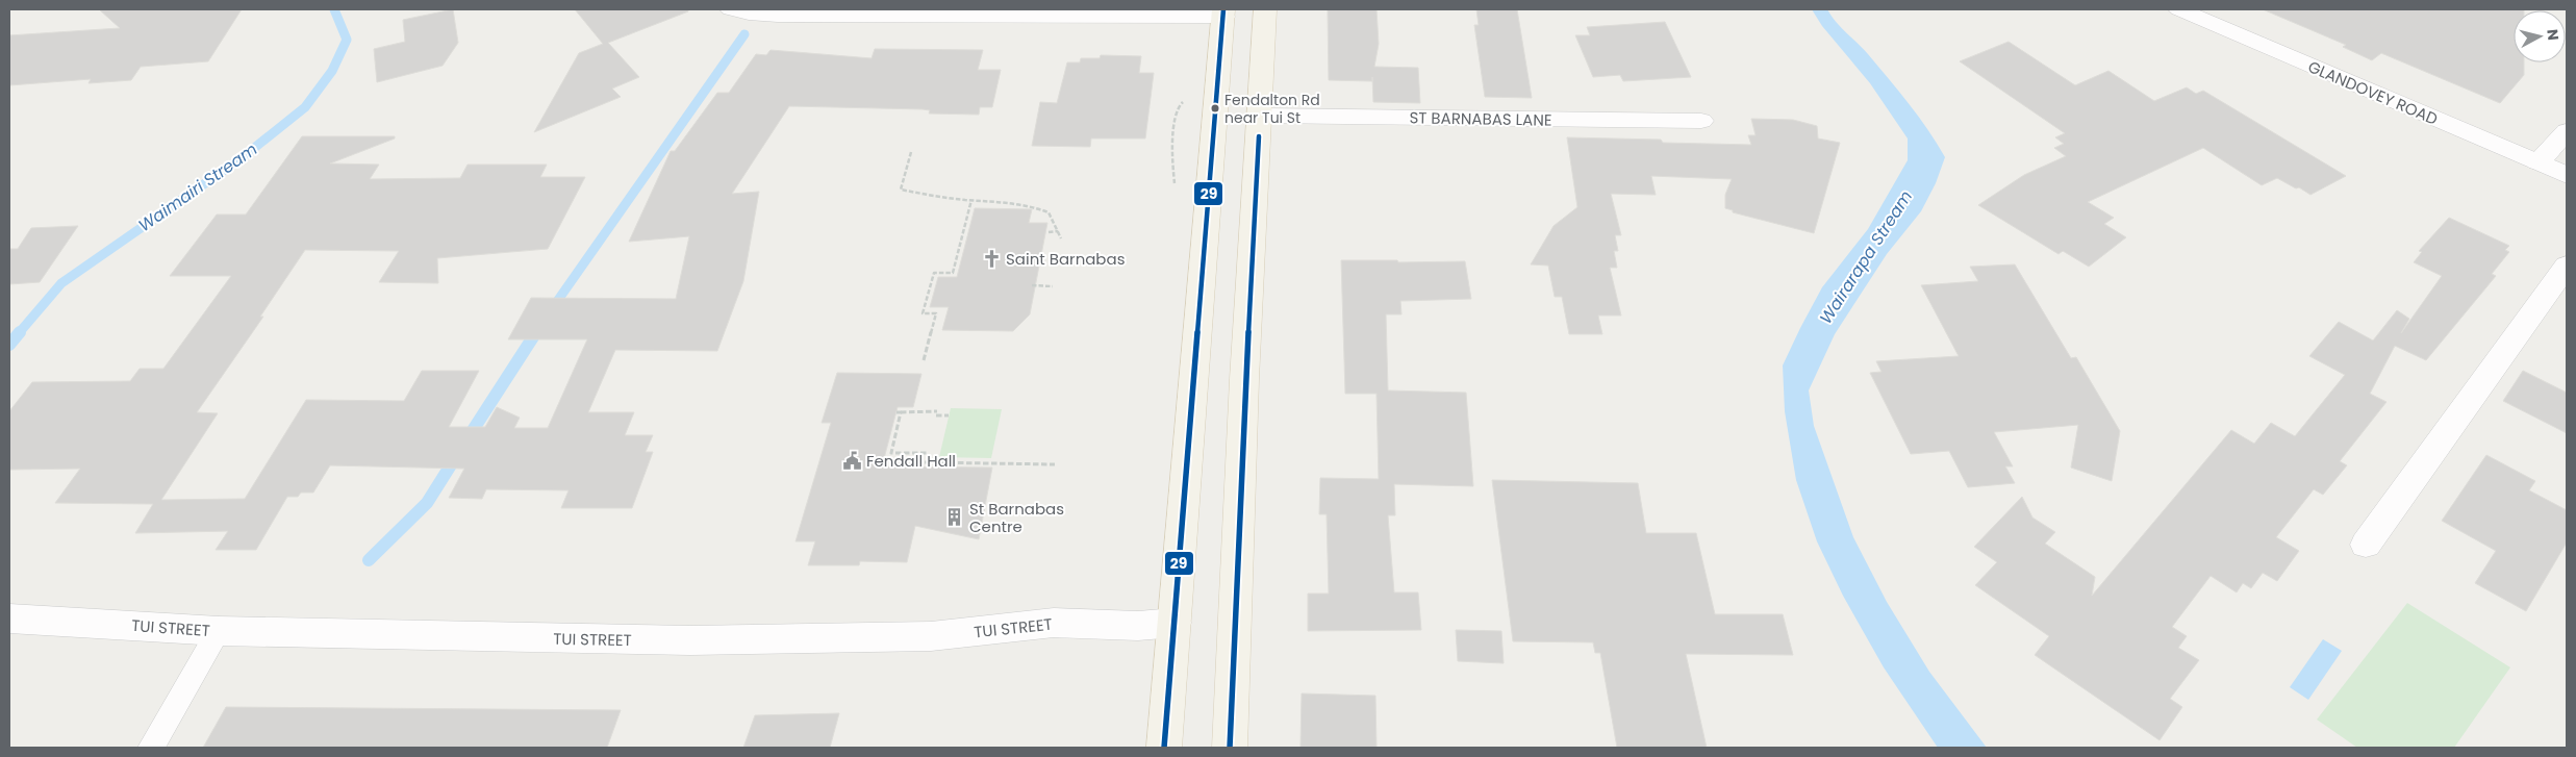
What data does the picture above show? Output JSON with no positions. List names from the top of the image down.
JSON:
{
  "streets": {
    "street": ["GLANDOVEY ROAD", "ST BARNABAS LANE", "TUI STREET"]
  },
  "water": ["Waimairi Stream", "Wairarapa Stream"],
  "places": {
    "other": ["Fendalton Rd near Tui St"],
    "church": ["Saint Barnabas"],
    "public building": ["Fendall Hall"],
    "building": ["St Barnabas Centre"]
  },
  "lines": ["transit line 29"],
  "north": "right"
}
